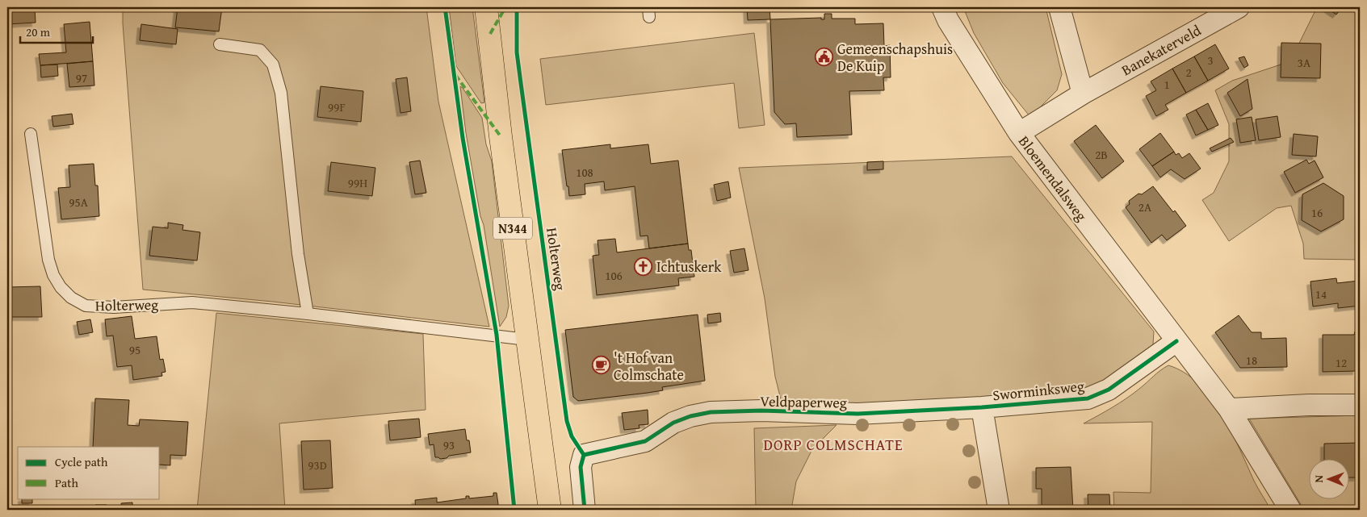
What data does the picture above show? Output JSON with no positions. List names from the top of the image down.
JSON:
{
  "streets": {
    "main road": ["N344"],
    "street": [
      "Banekaterveld",
      "Bloemendalsweg",
      "Sworminksweg",
      "Veldpaperweg"
    ],
    "lane": ["Holterweg"]
  },
  "crossings": [
    ["Banekaterveld", "Bloemendalsweg"],
    ["Bloemendalsweg", "Sworminksweg"],
    ["N344", "Holterweg"],
    ["Sworminksweg", "Veldpaperweg"]
  ],
  "districts": ["DORP COLMSCHATE"],
  "places": {
    "public building": ["Gemeenschapshuis De Kuip"],
    "church": ["Ichtuskerk"],
    "cafe": ["'t Hof van Colmschate"]
  },
  "house_numbers": [
    "3",
    "3A",
    "2",
    "97",
    "1",
    "99F",
    "2B",
    "108",
    "99H",
    "95A",
    "2A",
    "16",
    "106",
    "14",
    "95",
    "18",
    "12",
    "93",
    "93D"
  ],
  "legend": ["Cycle path", "Path"],
  "scale_bar": "20 m",
  "north": "left"
}
